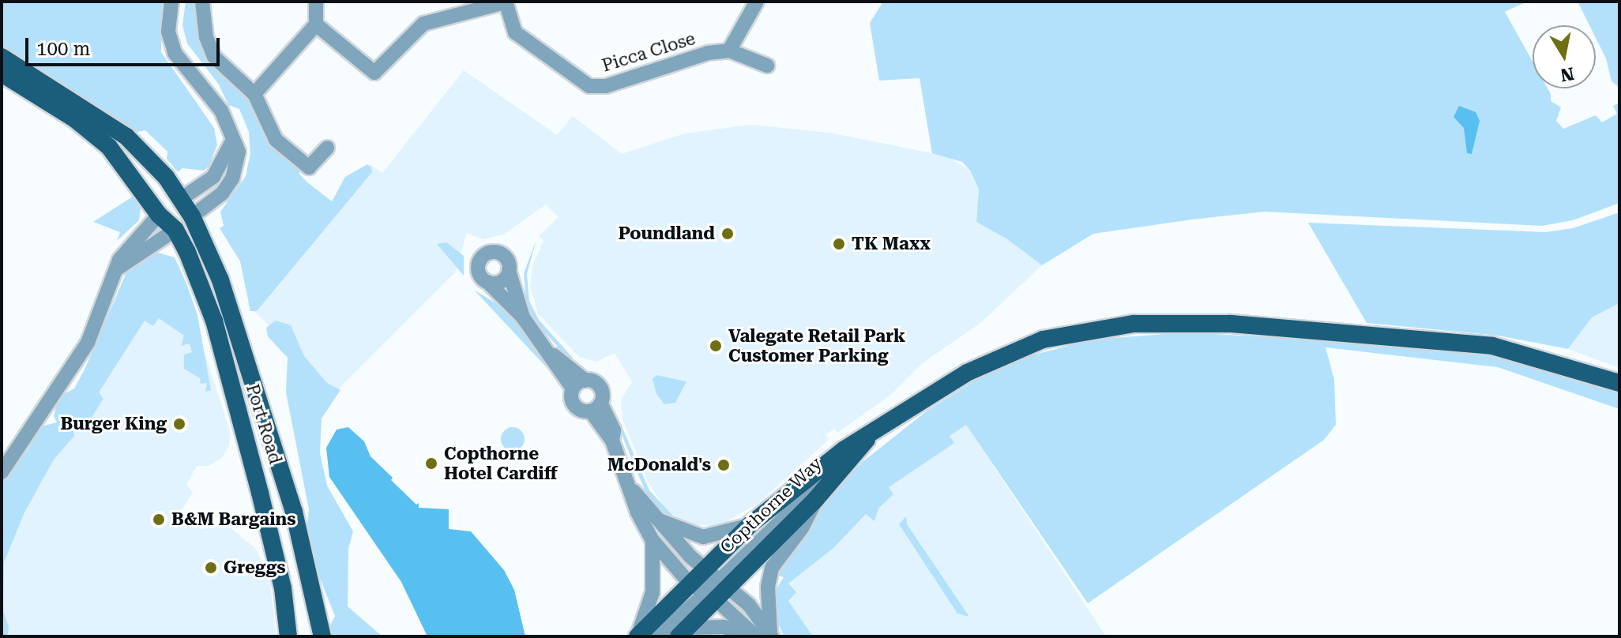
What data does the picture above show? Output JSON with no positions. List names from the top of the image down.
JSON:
{
  "streets": {
    "main road": ["Port Road"],
    "street": ["Picca Close", "Copthorne Way"]
  },
  "places": [
    "Poundland",
    "TK Maxx",
    "Valegate Retail Park Customer Parking",
    "Burger King",
    "Copthorne Hotel Cardiff",
    "McDonald's",
    "B&M Bargains",
    "Greggs"
  ],
  "scale_bar": "100 m",
  "north": "bottom"
}
